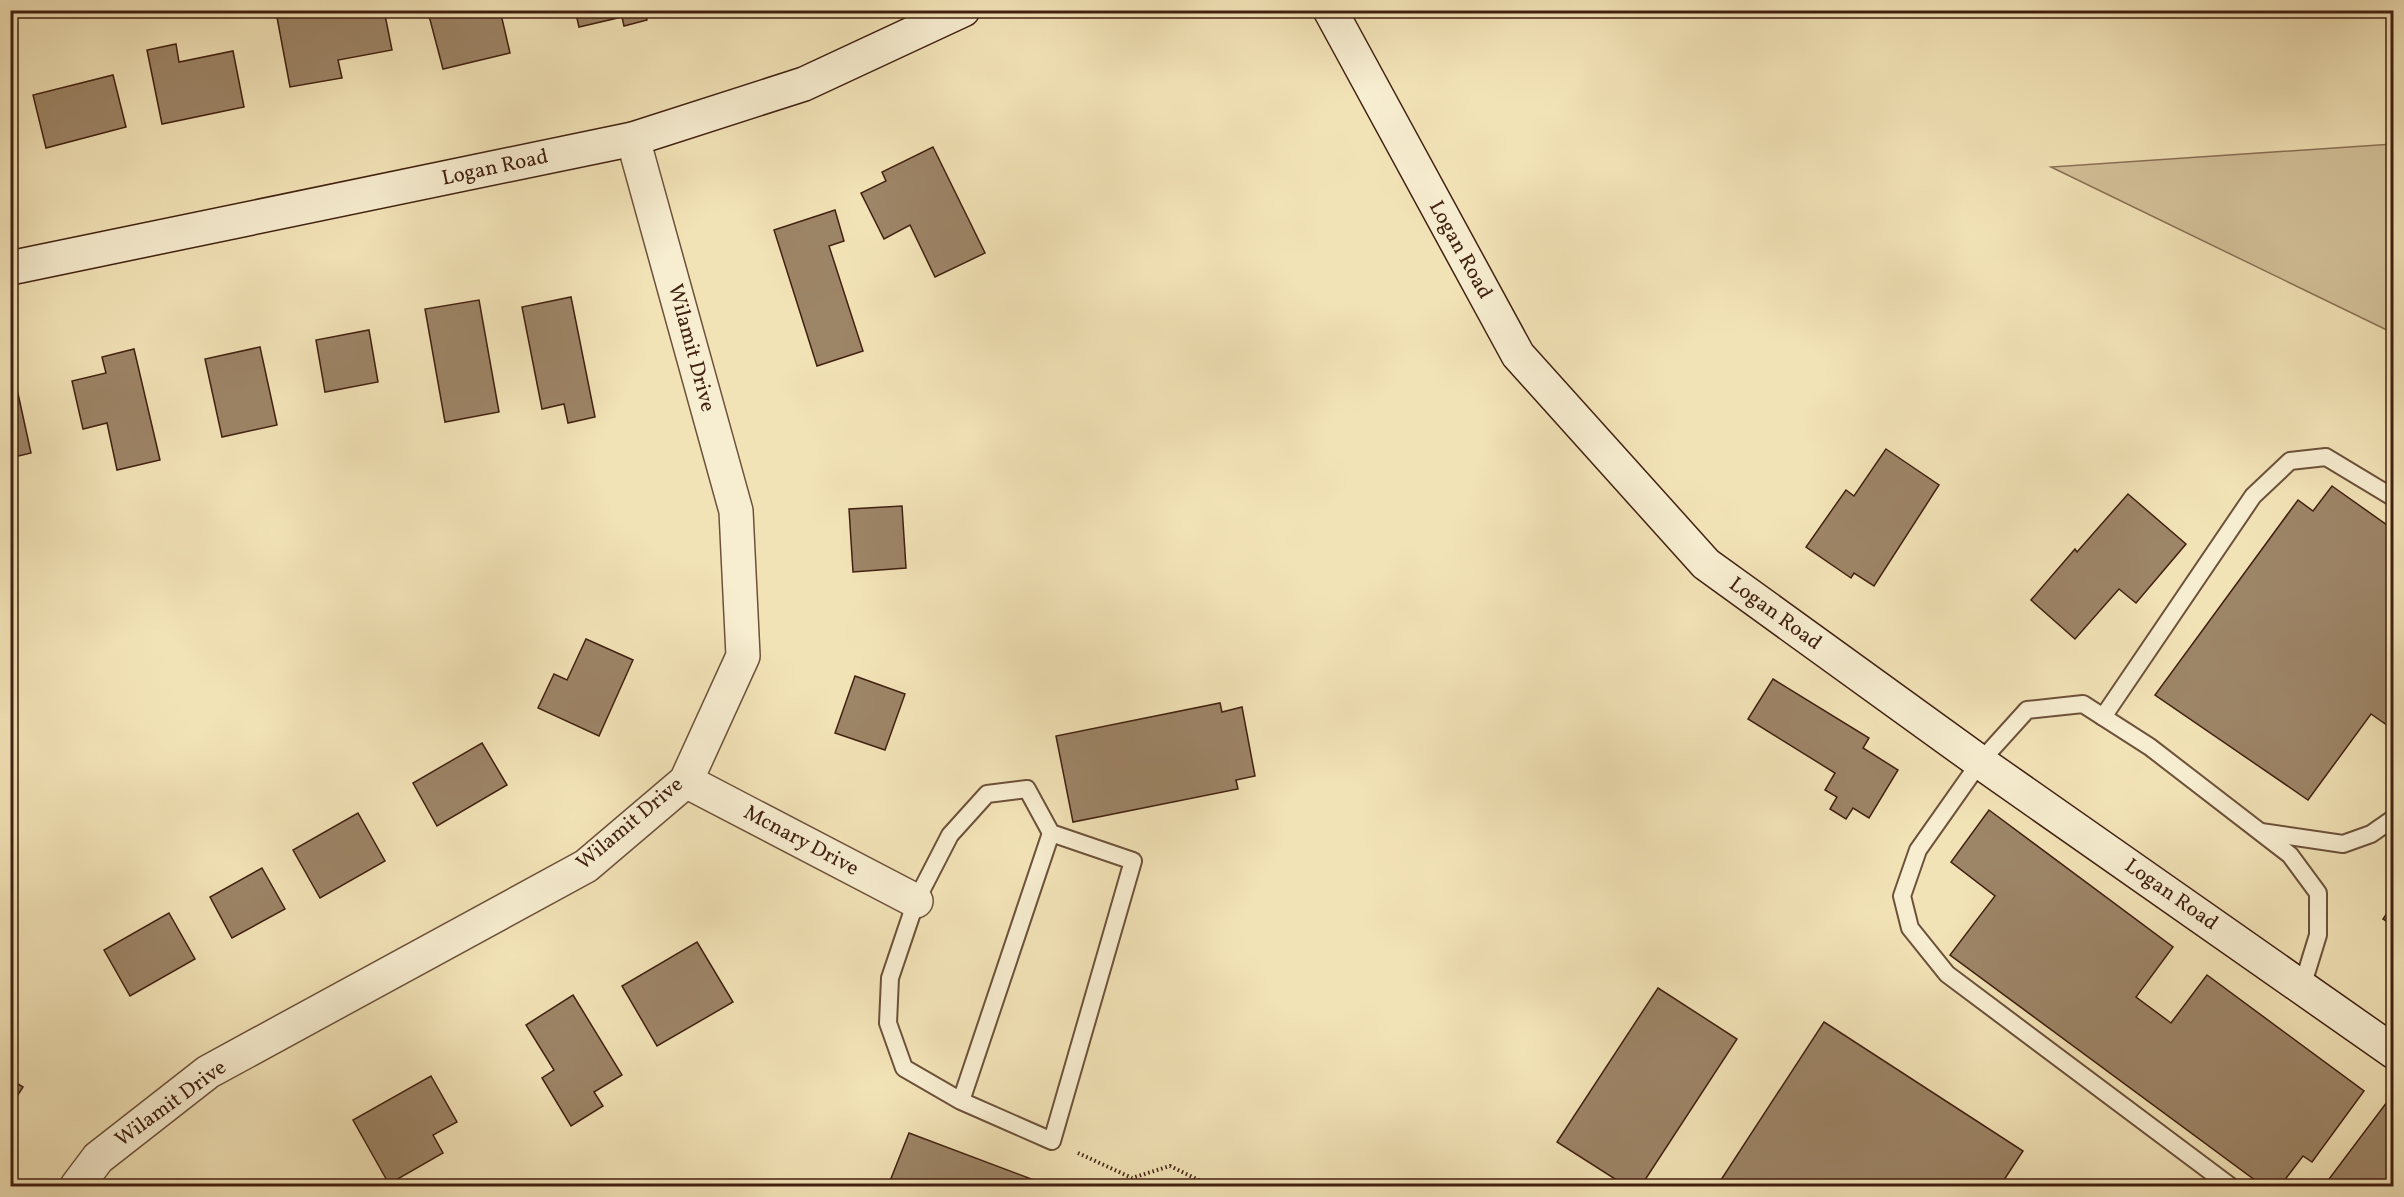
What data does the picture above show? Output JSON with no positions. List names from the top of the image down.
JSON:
{
  "streets": {
    "street": ["Logan Road", "Wilamit Drive", "Mcnary Drive"]
  },
  "crossings": [
    ["Logan Road", "Wilamit Drive"],
    ["Wilamit Drive", "Mcnary Drive"]
  ]
}
